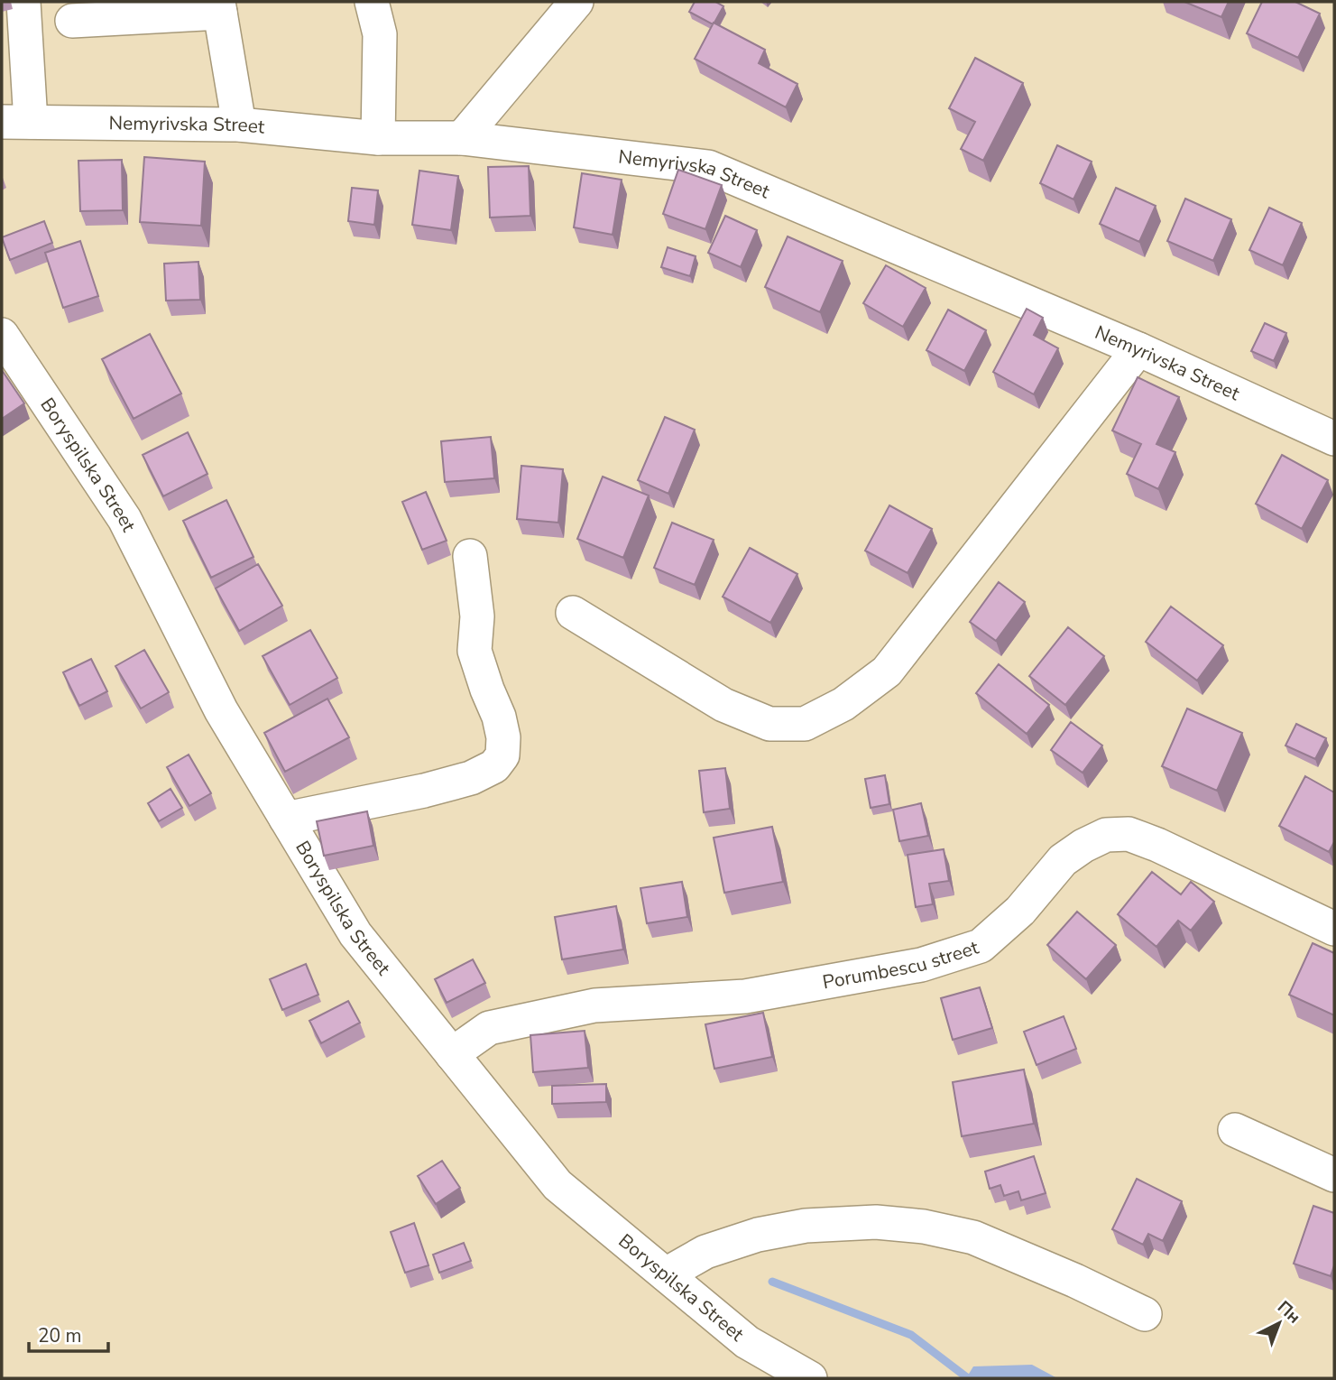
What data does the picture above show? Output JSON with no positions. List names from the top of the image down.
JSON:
{
  "streets": {
    "street": ["Nemyrivska Street", "Boryspilska Street", "Porumbescu street"]
  },
  "crossings": [
    ["Boryspilska Street", "Porumbescu street"]
  ],
  "scale_bar": "20 m",
  "north": "top right"
}
